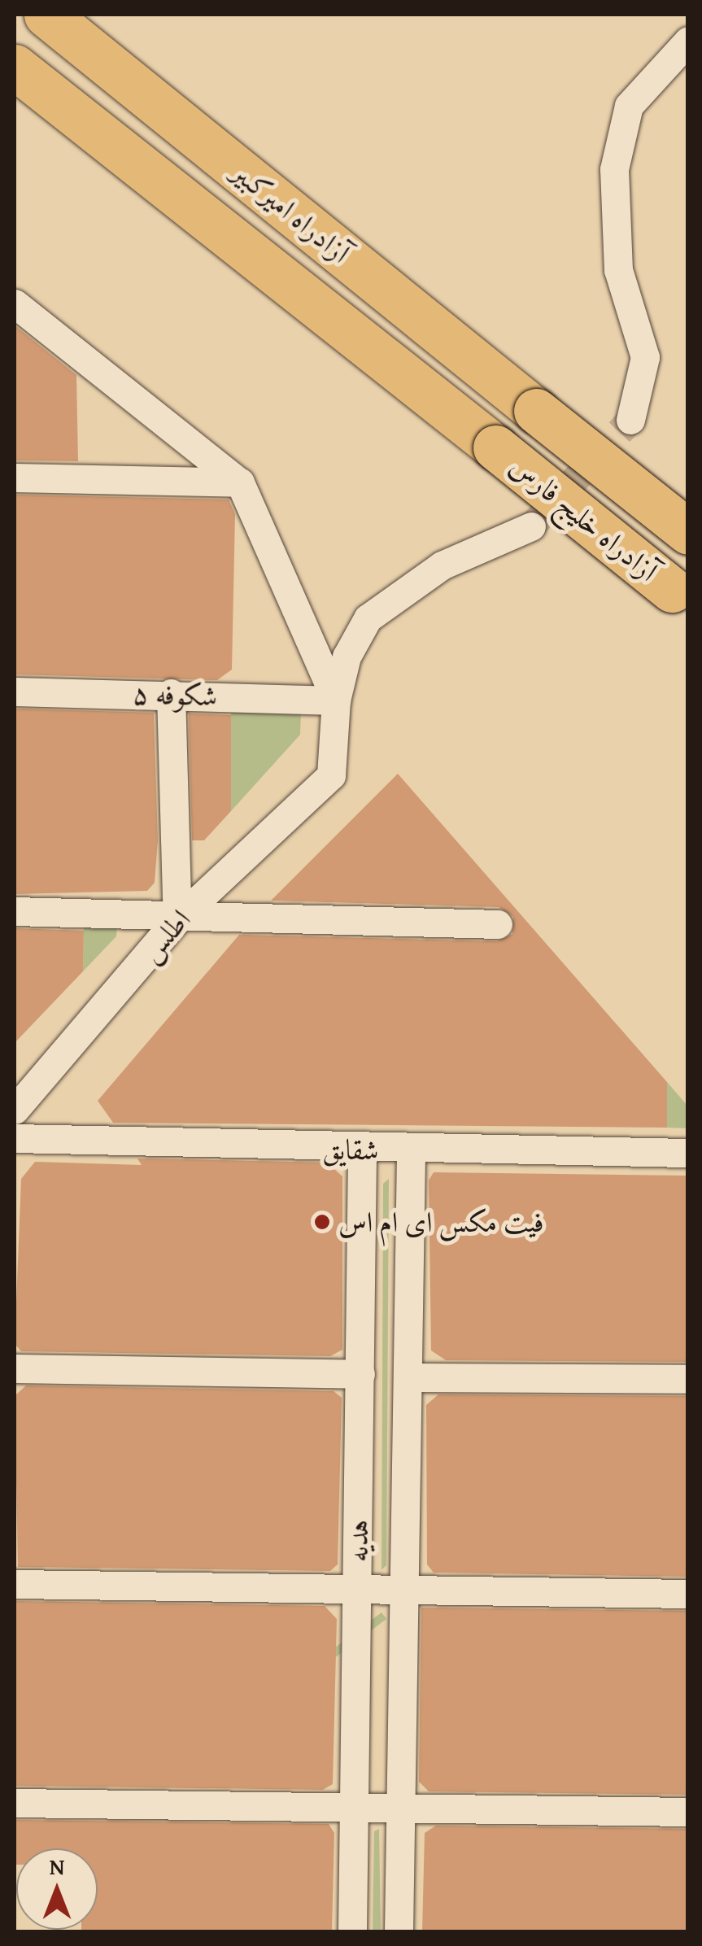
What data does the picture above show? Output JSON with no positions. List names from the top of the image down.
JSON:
{
  "streets": {
    "highway": ["آزادراه امیرکبیر", "آزادراه خلیج فارس"],
    "street": [
      "شکوفه ۵",
      "اطلس",
      "شقایق",
      "هدیه"
    ]
  },
  "crossings": [
    ["آزادراه امیرکبیر", "آزادراه خلیج فارس"],
    ["شکوفه ۵", "اطلس"],
    ["شقایق", "هدیه"]
  ],
  "places": ["فیت مکس ای ام اس"],
  "north": "top"
}
